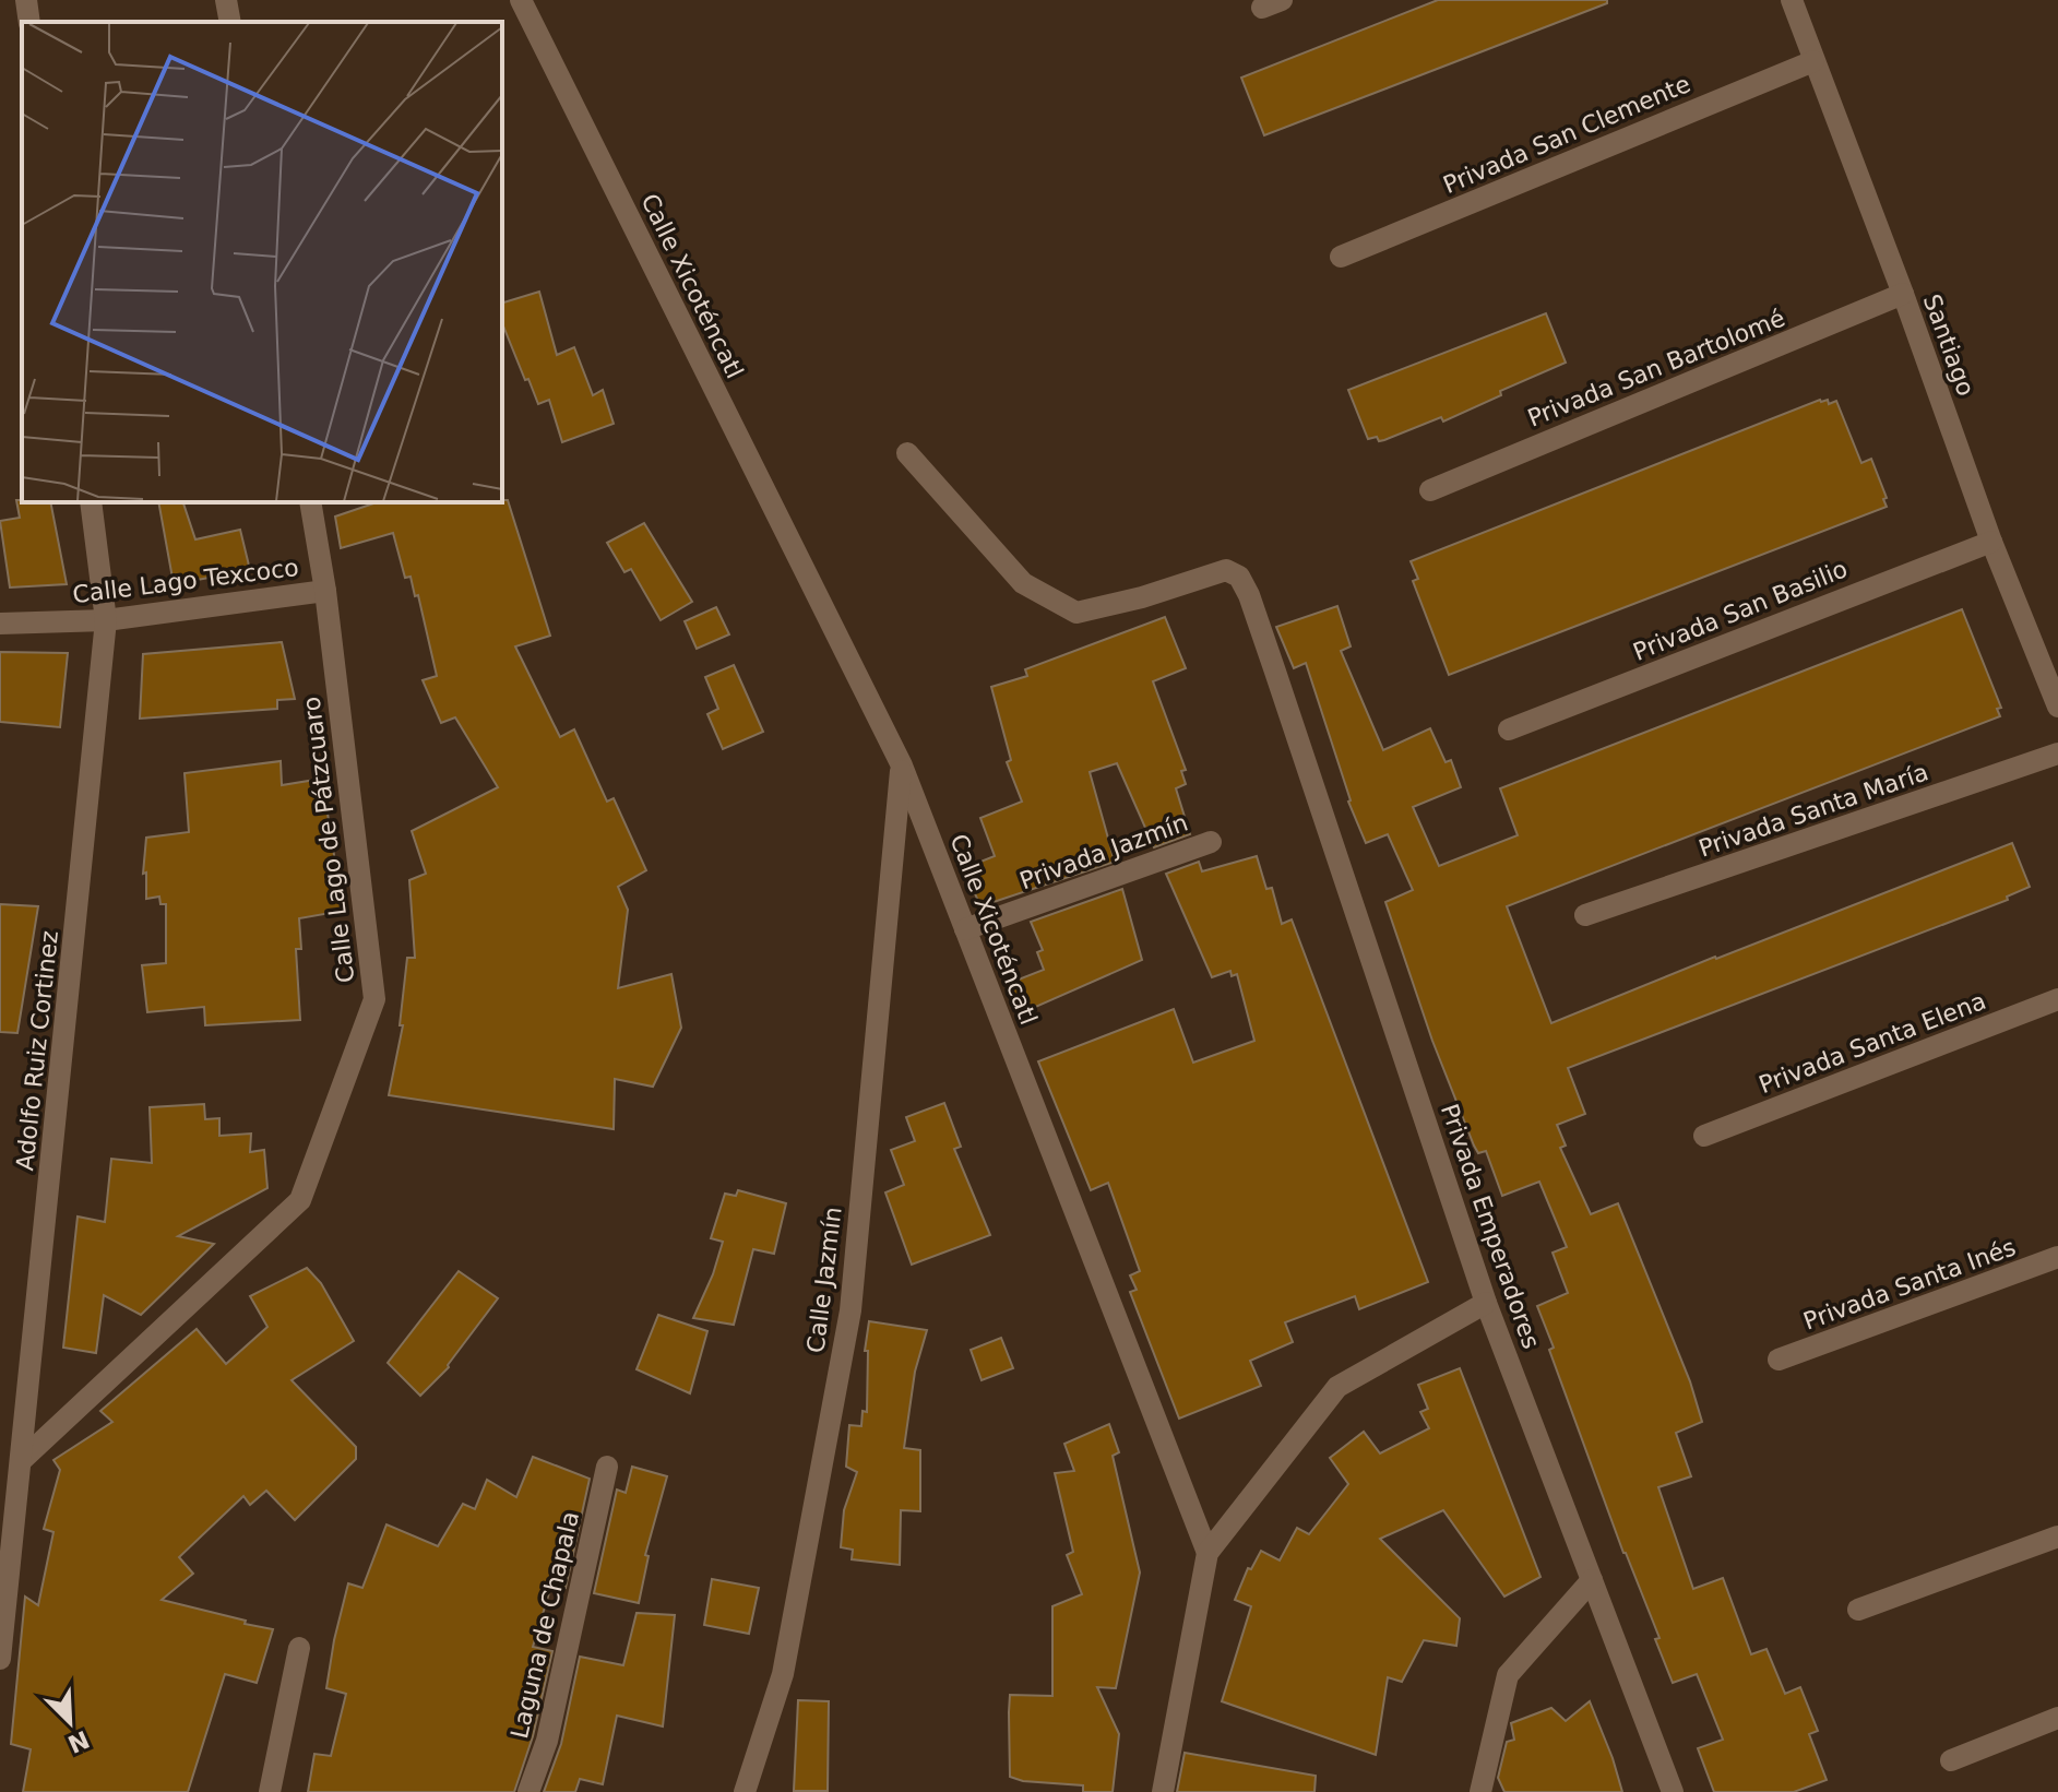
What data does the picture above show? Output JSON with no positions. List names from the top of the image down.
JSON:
{
  "streets": {
    "street": [
      "Privada San Clemente",
      "Calle Xicoténcatl",
      "Santiago",
      "Privada San Bartolomé",
      "Calle Lago Texcoco",
      "Privada San Basilio",
      "Privada Santa María",
      "Calle Lago de Pátzcuaro",
      "Privada Jazmín",
      "Privada Santa Elena",
      "Adolfo Ruiz Cortinez",
      "Privada Emperadores",
      "Calle Jazmín",
      "Privada Santa Inés",
      "Laguna de Chapala"
    ]
  },
  "crossings": [
    ["Privada San Clemente", "Santiago"],
    ["Calle Xicoténcatl", "Privada Jazmín"],
    ["Calle Xicoténcatl", "Calle Jazmín"],
    ["Santiago", "Privada San Bartolomé"],
    ["Santiago", "Privada San Basilio"],
    ["Calle Lago Texcoco", "Calle Lago de Pátzcuaro"],
    ["Calle Lago Texcoco", "Adolfo Ruiz Cortinez"],
    ["Calle Lago de Pátzcuaro", "Adolfo Ruiz Cortinez"]
  ],
  "north": "bottom right"
}
